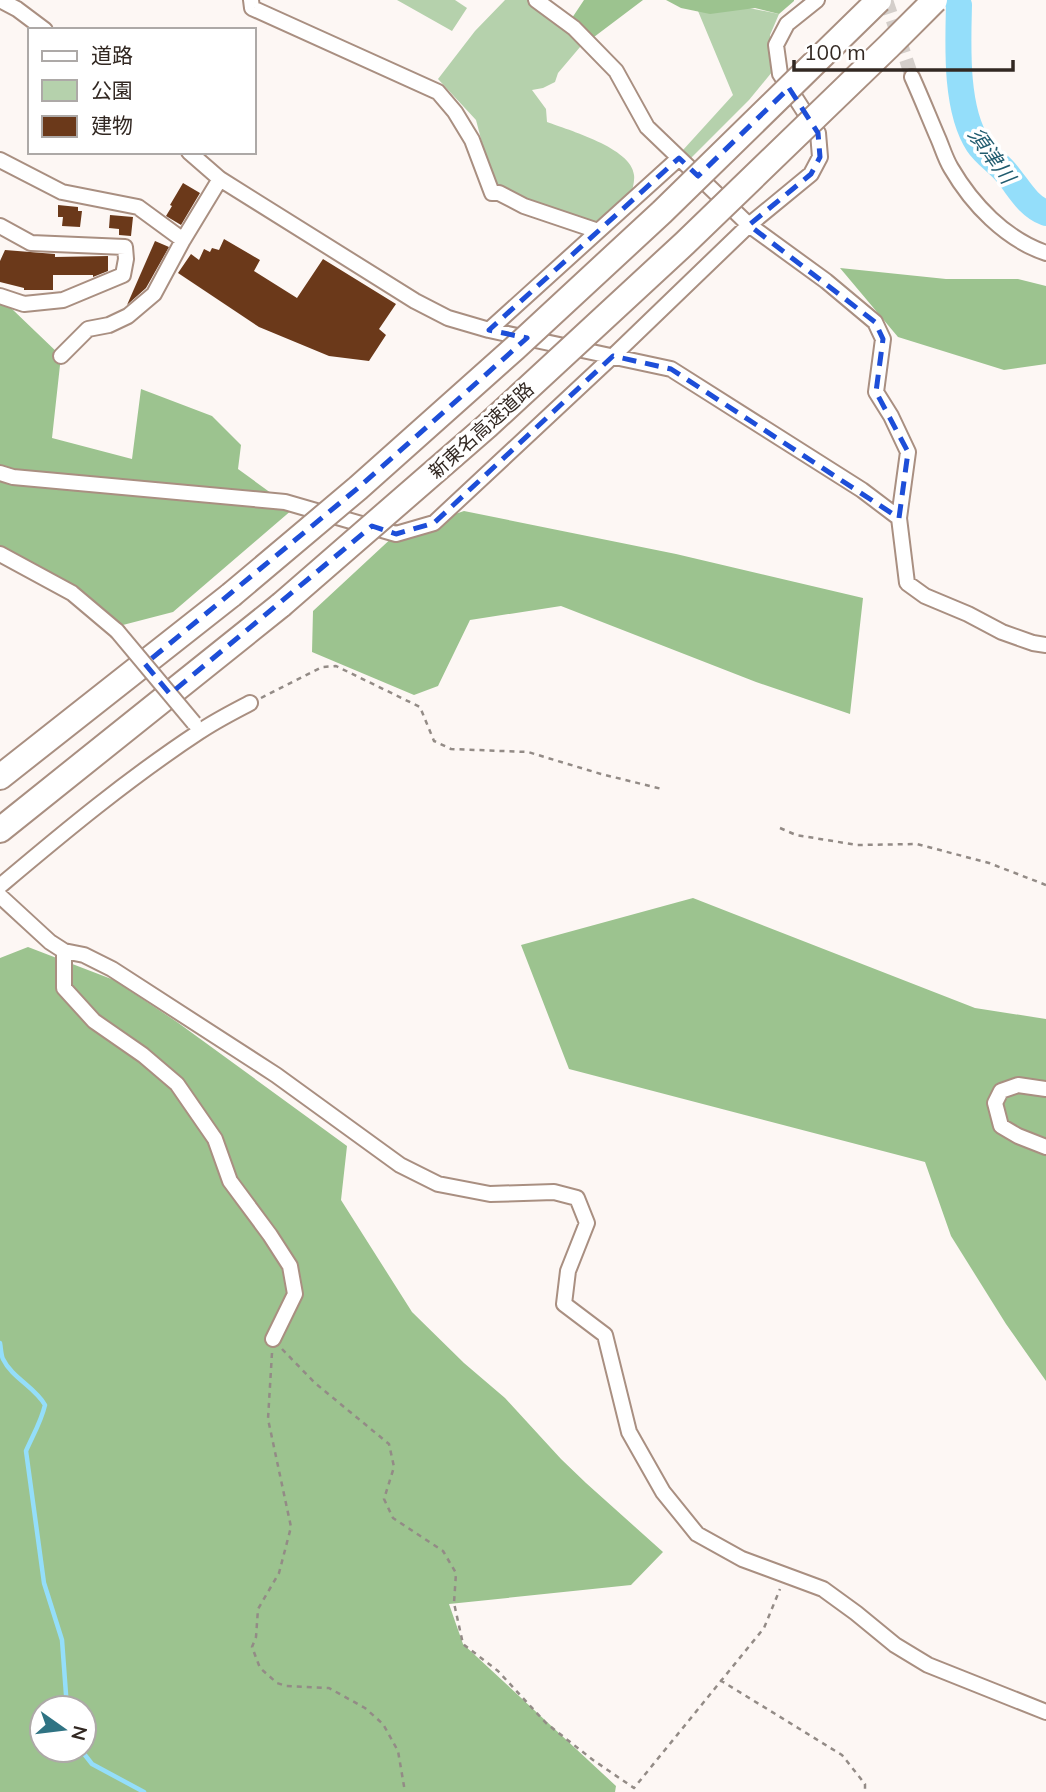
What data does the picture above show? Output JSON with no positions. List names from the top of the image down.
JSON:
{
  "streets": {
    "highway": ["新東名高速道路"]
  },
  "water": ["須津川"],
  "legend": ["道路", "公園", "建物"],
  "scale_bar": "100 m",
  "north": "right"
}
